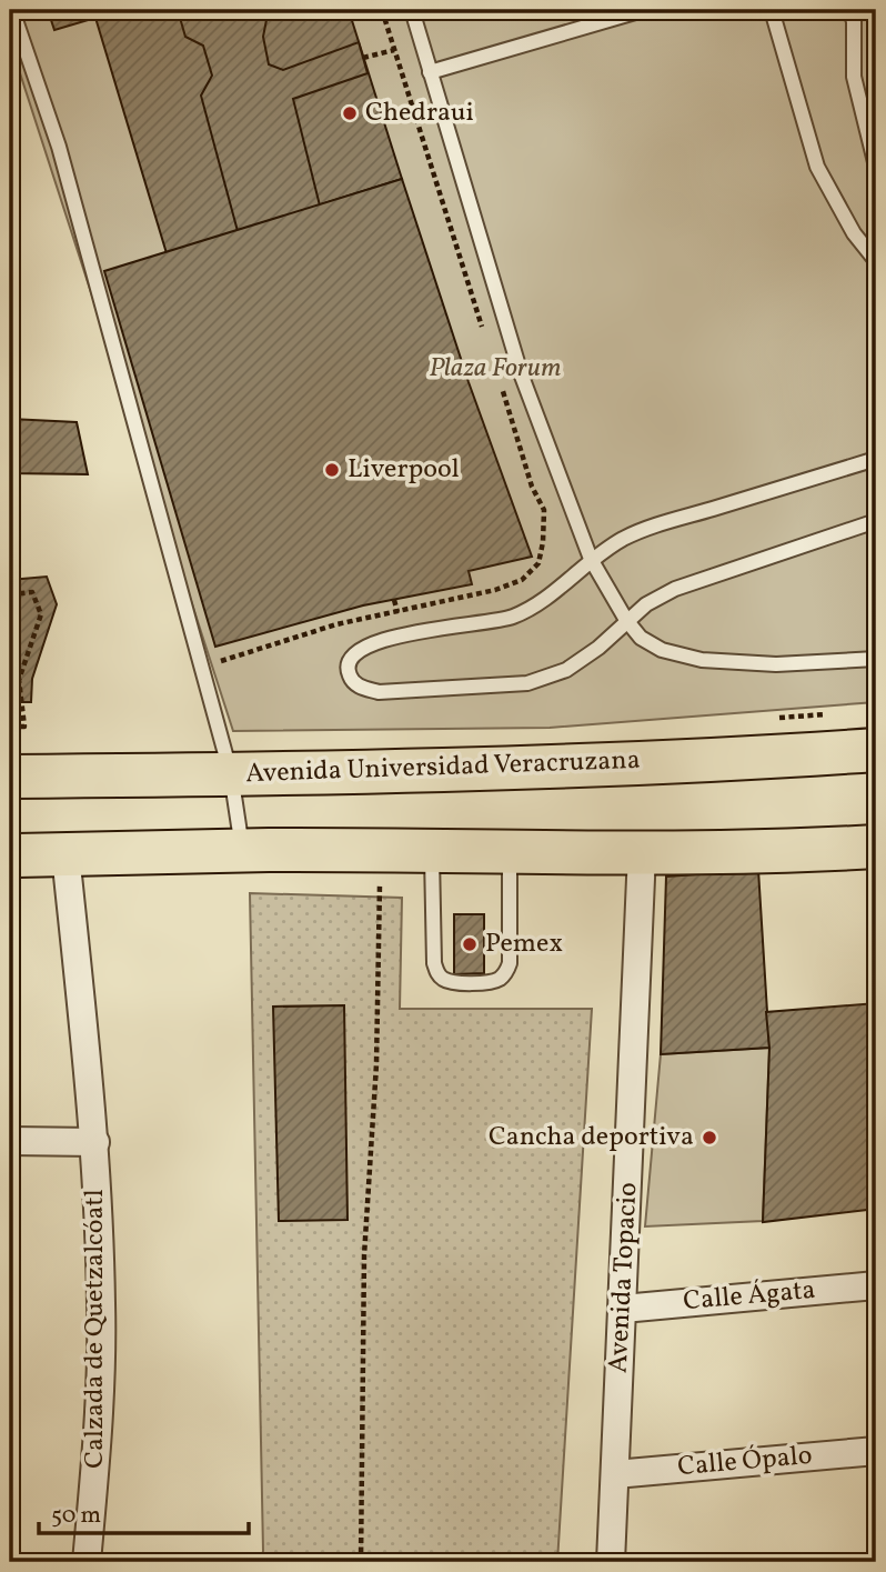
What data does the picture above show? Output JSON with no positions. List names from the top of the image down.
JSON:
{
  "streets": {
    "main road": ["Avenida Universidad Veracruzana"],
    "street": [
      "Avenida Topacio",
      "Calle Ágata",
      "Calzada de Quetzalcóatl",
      "Calle Ópalo"
    ]
  },
  "crossings": [
    ["Avenida Topacio", "Calle Ágata"],
    ["Avenida Topacio", "Calle Ópalo"]
  ],
  "parks": ["Plaza Forum"],
  "places": [
    "Chedraui",
    "Liverpool",
    "Pemex",
    "Cancha deportiva"
  ],
  "scale_bar": "50 m"
}
